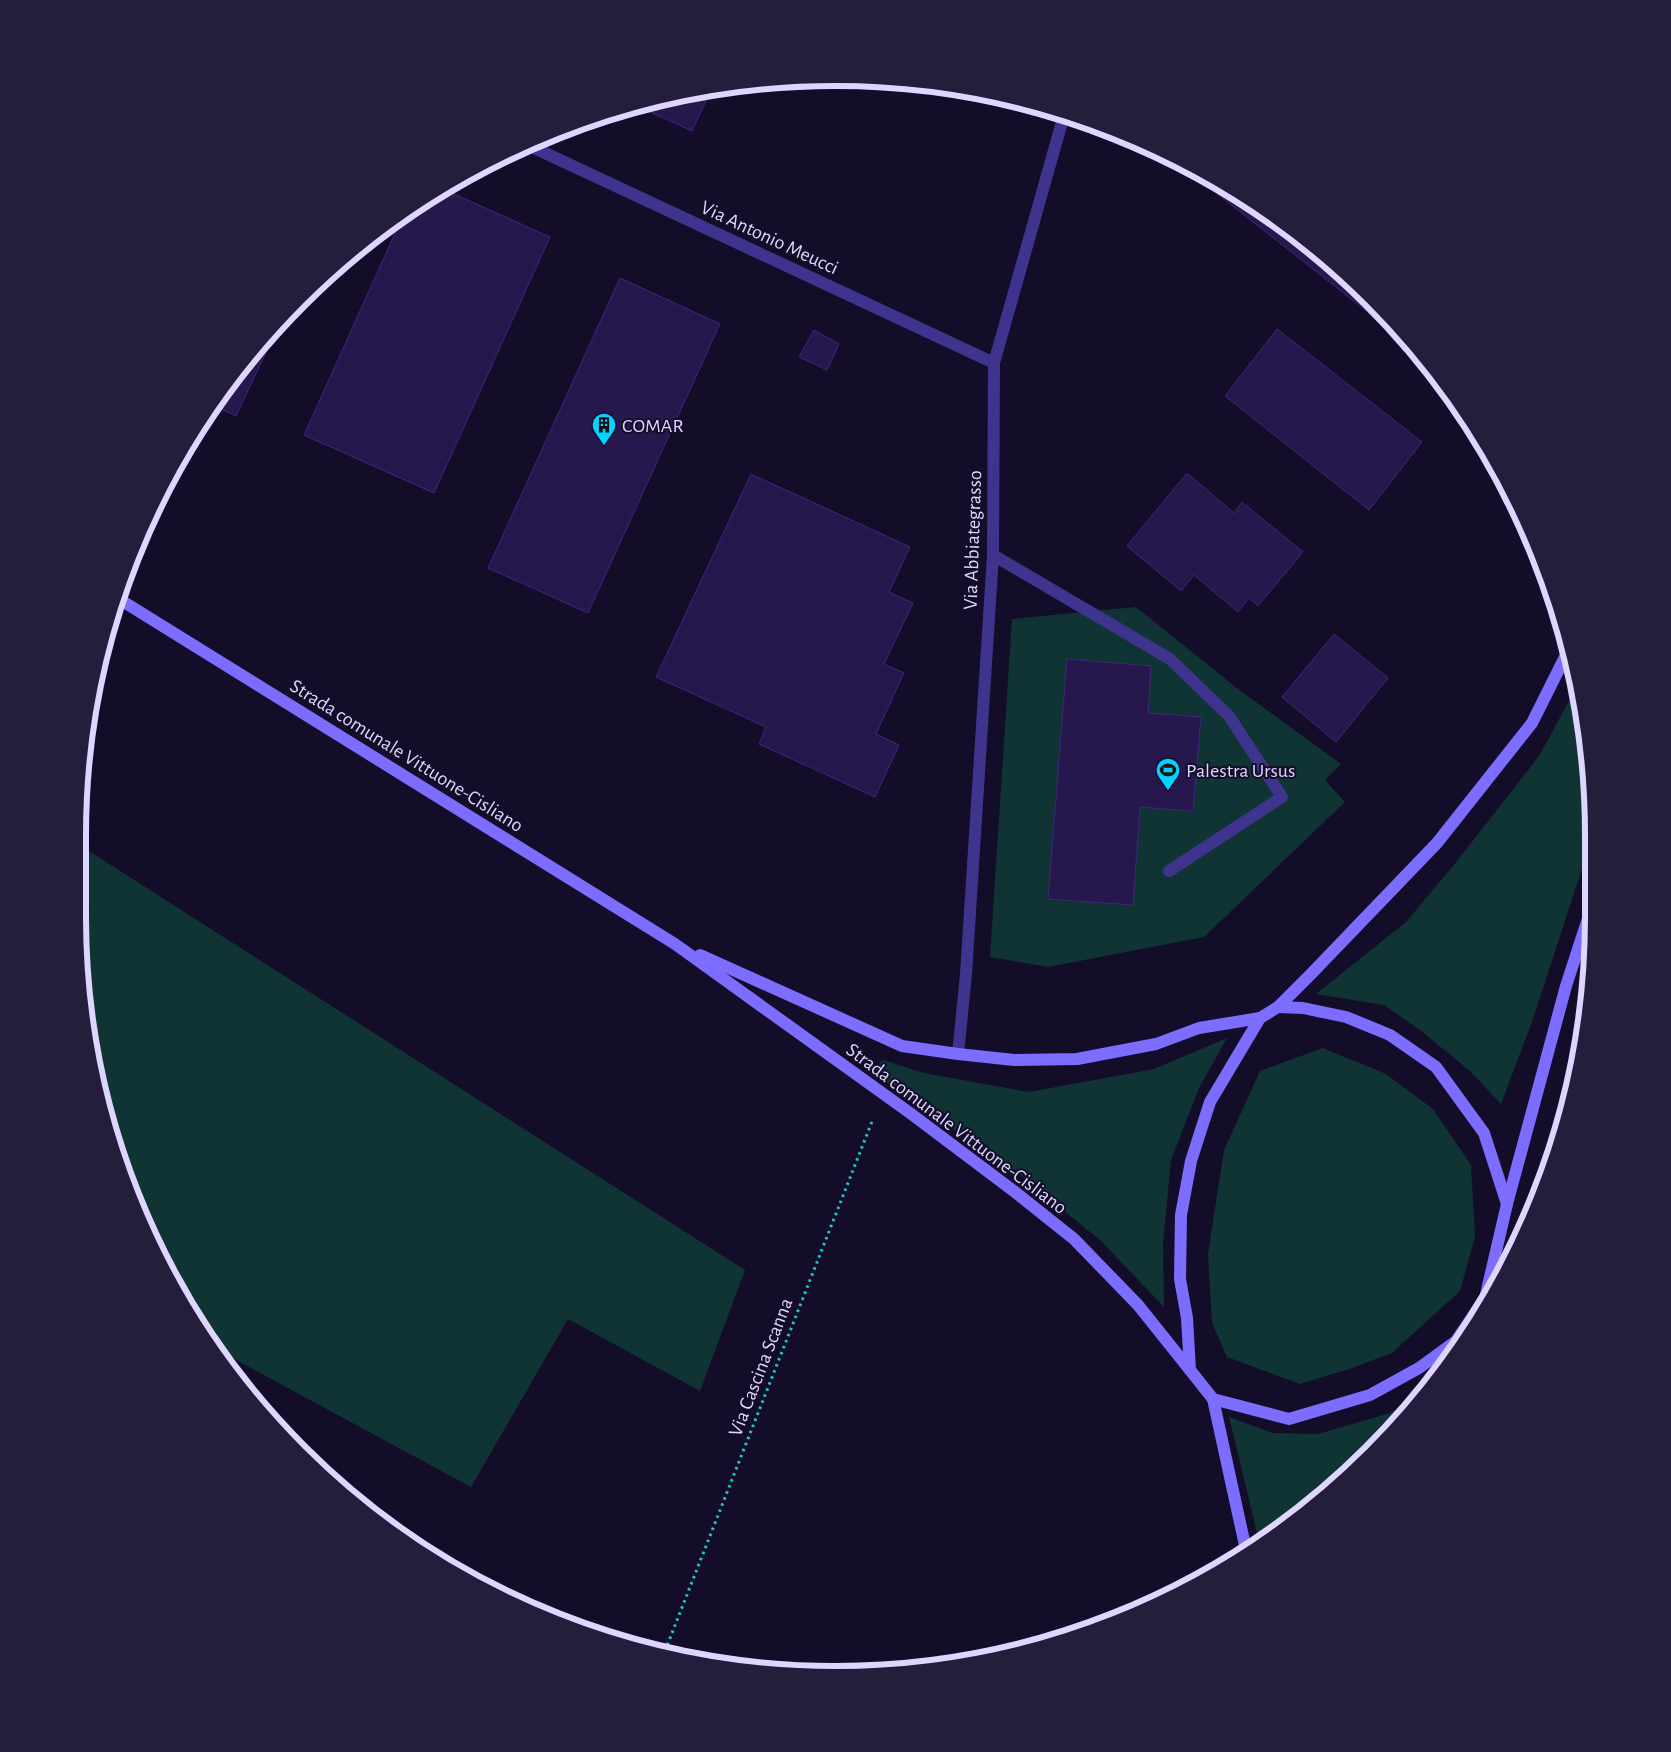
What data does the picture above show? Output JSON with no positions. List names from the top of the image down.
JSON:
{
  "streets": {
    "main road": ["Strada comunale Vittuone-Cisliano"],
    "street": ["Via Antonio Meucci", "Via Abbiategrasso"],
    "path": ["Via Cascina Scanna"]
  },
  "crossings": [
    ["Via Antonio Meucci", "Via Abbiategrasso"],
    ["Via Abbiategrasso", "Strada comunale Vittuone-Cisliano"],
    ["Strada comunale Vittuone-Cisliano", "Via Cascina Scanna"]
  ],
  "places": {
    "building": ["COMAR"],
    "sports": ["Palestra Ursus"]
  }
}
